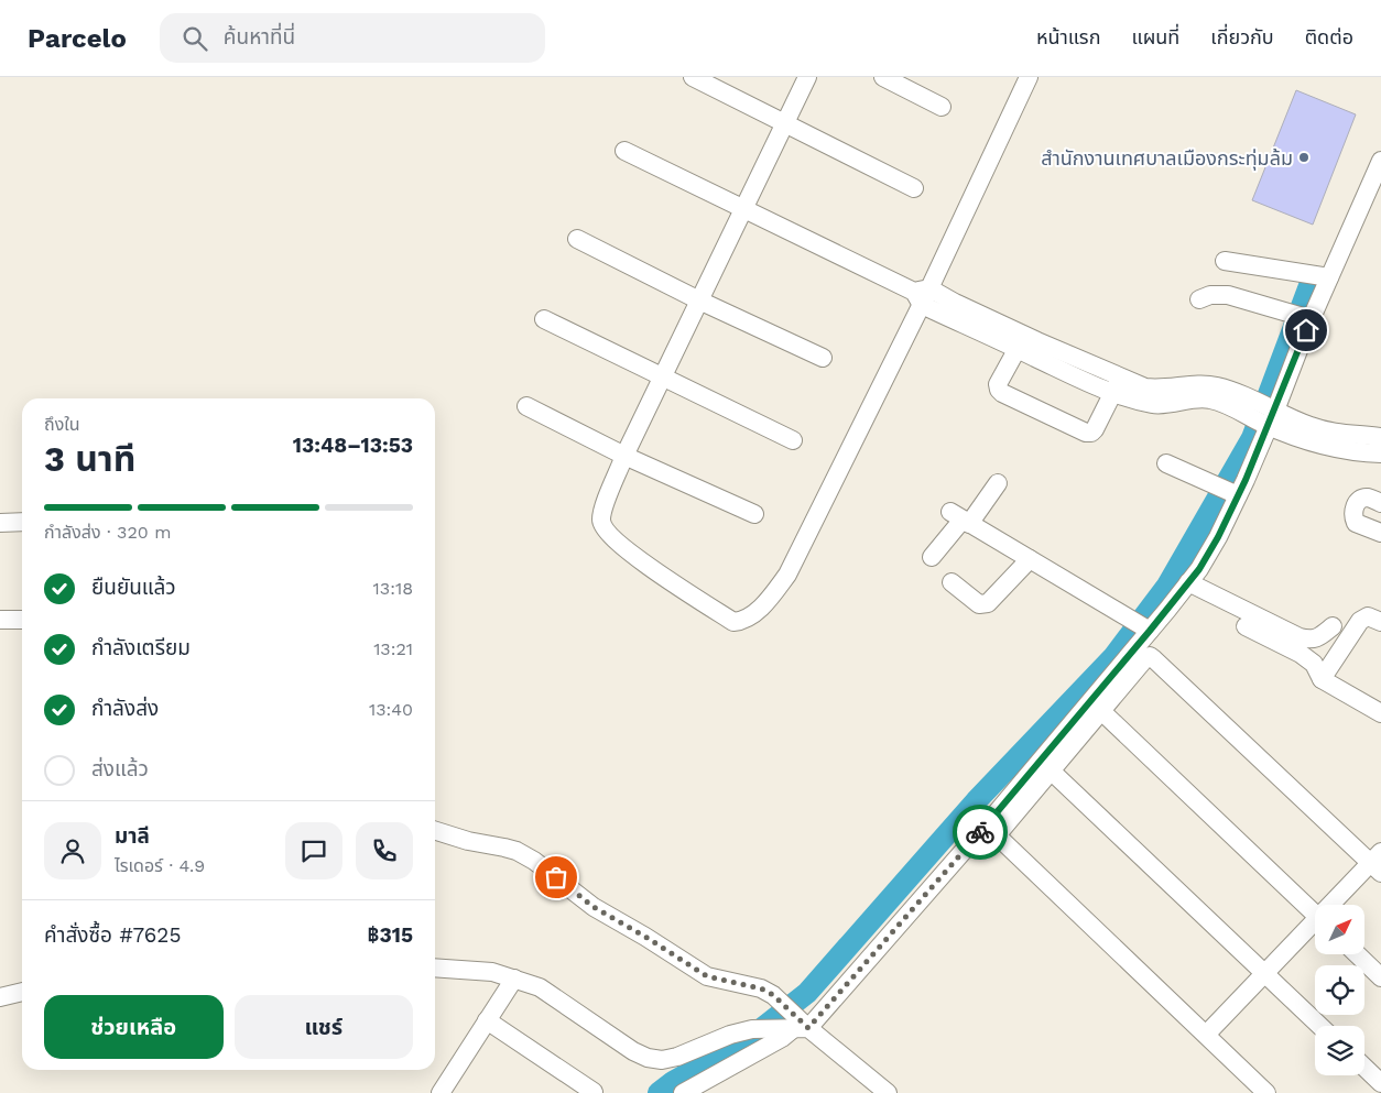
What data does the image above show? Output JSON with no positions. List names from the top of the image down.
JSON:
{
  "places": ["สำนักงานเทศบาลเมืองกระทุ่มล้ม"],
  "north": "top right",
  "page": {
    "header": "Parcelo",
    "search": "ค้นหาที่นี่",
    "nav": [
      "หน้าแรก",
      "แผนที่",
      "เกี่ยวกับ",
      "ติดต่อ"
    ],
    "heading": ["3 นาที", "ถึงใน", "13:48–13:53"],
    "panel": [
      "มาลี",
      "ไรเดอร์ · 4.9",
      "คำสั่งซื้อ #7625",
      "฿315"
    ],
    "bar": "กำลังส่ง · 320 m",
    "list": [
      ["ยืนยันแล้ว", "13:18"],
      ["กำลังเตรียม", "13:21"],
      ["กำลังส่ง", "13:40"],
      "ส่งแล้ว"
    ],
    "buttons": ["ช่วยเหลือ", "แชร์"]
  }
}
